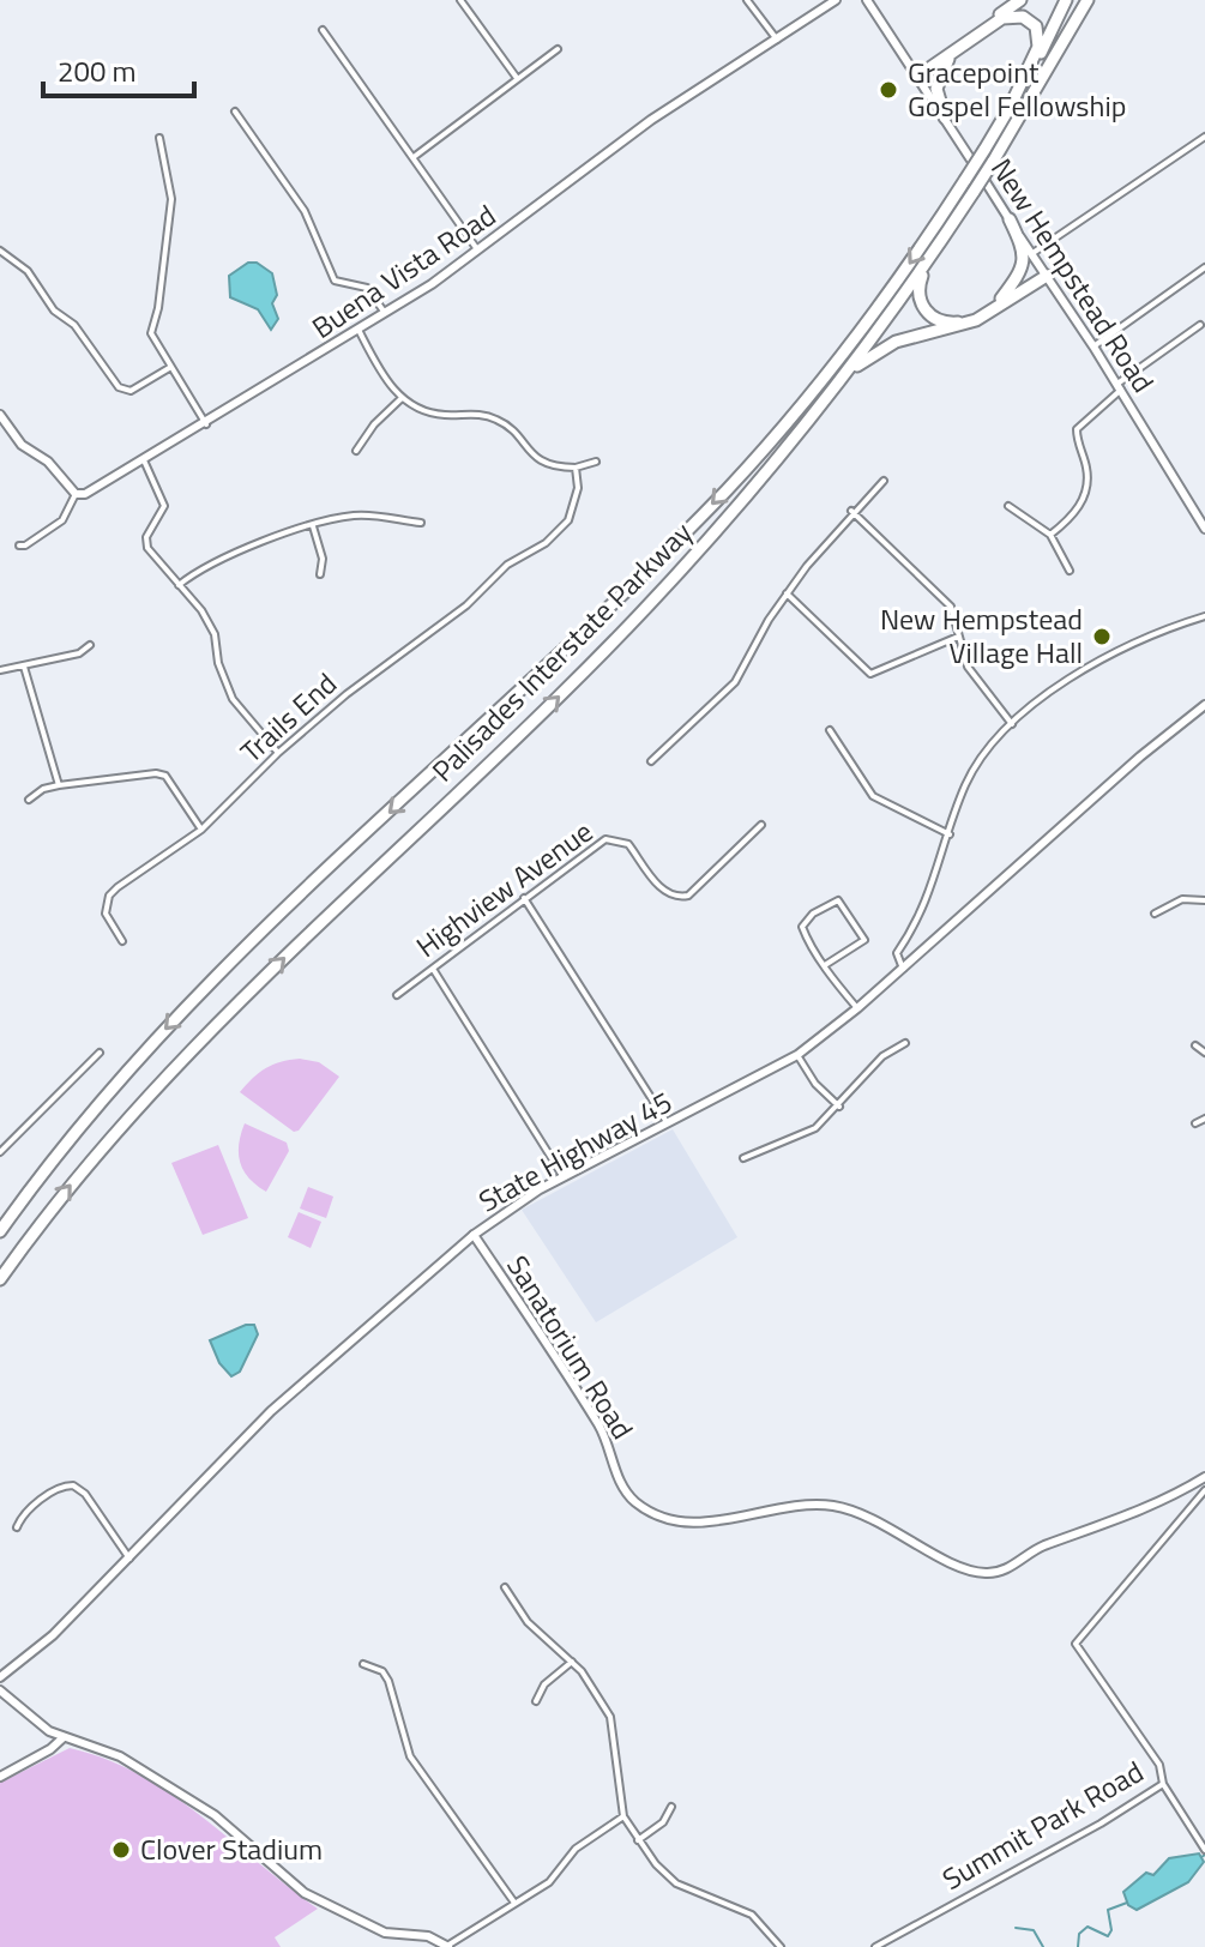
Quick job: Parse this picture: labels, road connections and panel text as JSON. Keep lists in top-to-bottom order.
{
  "streets": {
    "highway": ["Palisades Interstate Parkway"],
    "street": [
      "Buena Vista Road",
      "New Hempstead Road",
      "Trails End",
      "Highview Avenue",
      "State Highway 45",
      "Sanatorium Road",
      "Summit Park Road"
    ]
  },
  "crossings": [
    ["State Highway 45", "Sanatorium Road"]
  ],
  "places": ["Gracepoint Gospel Fellowship", "New Hempstead Village Hall", "Clover Stadium"],
  "scale_bar": "200 m"
}
